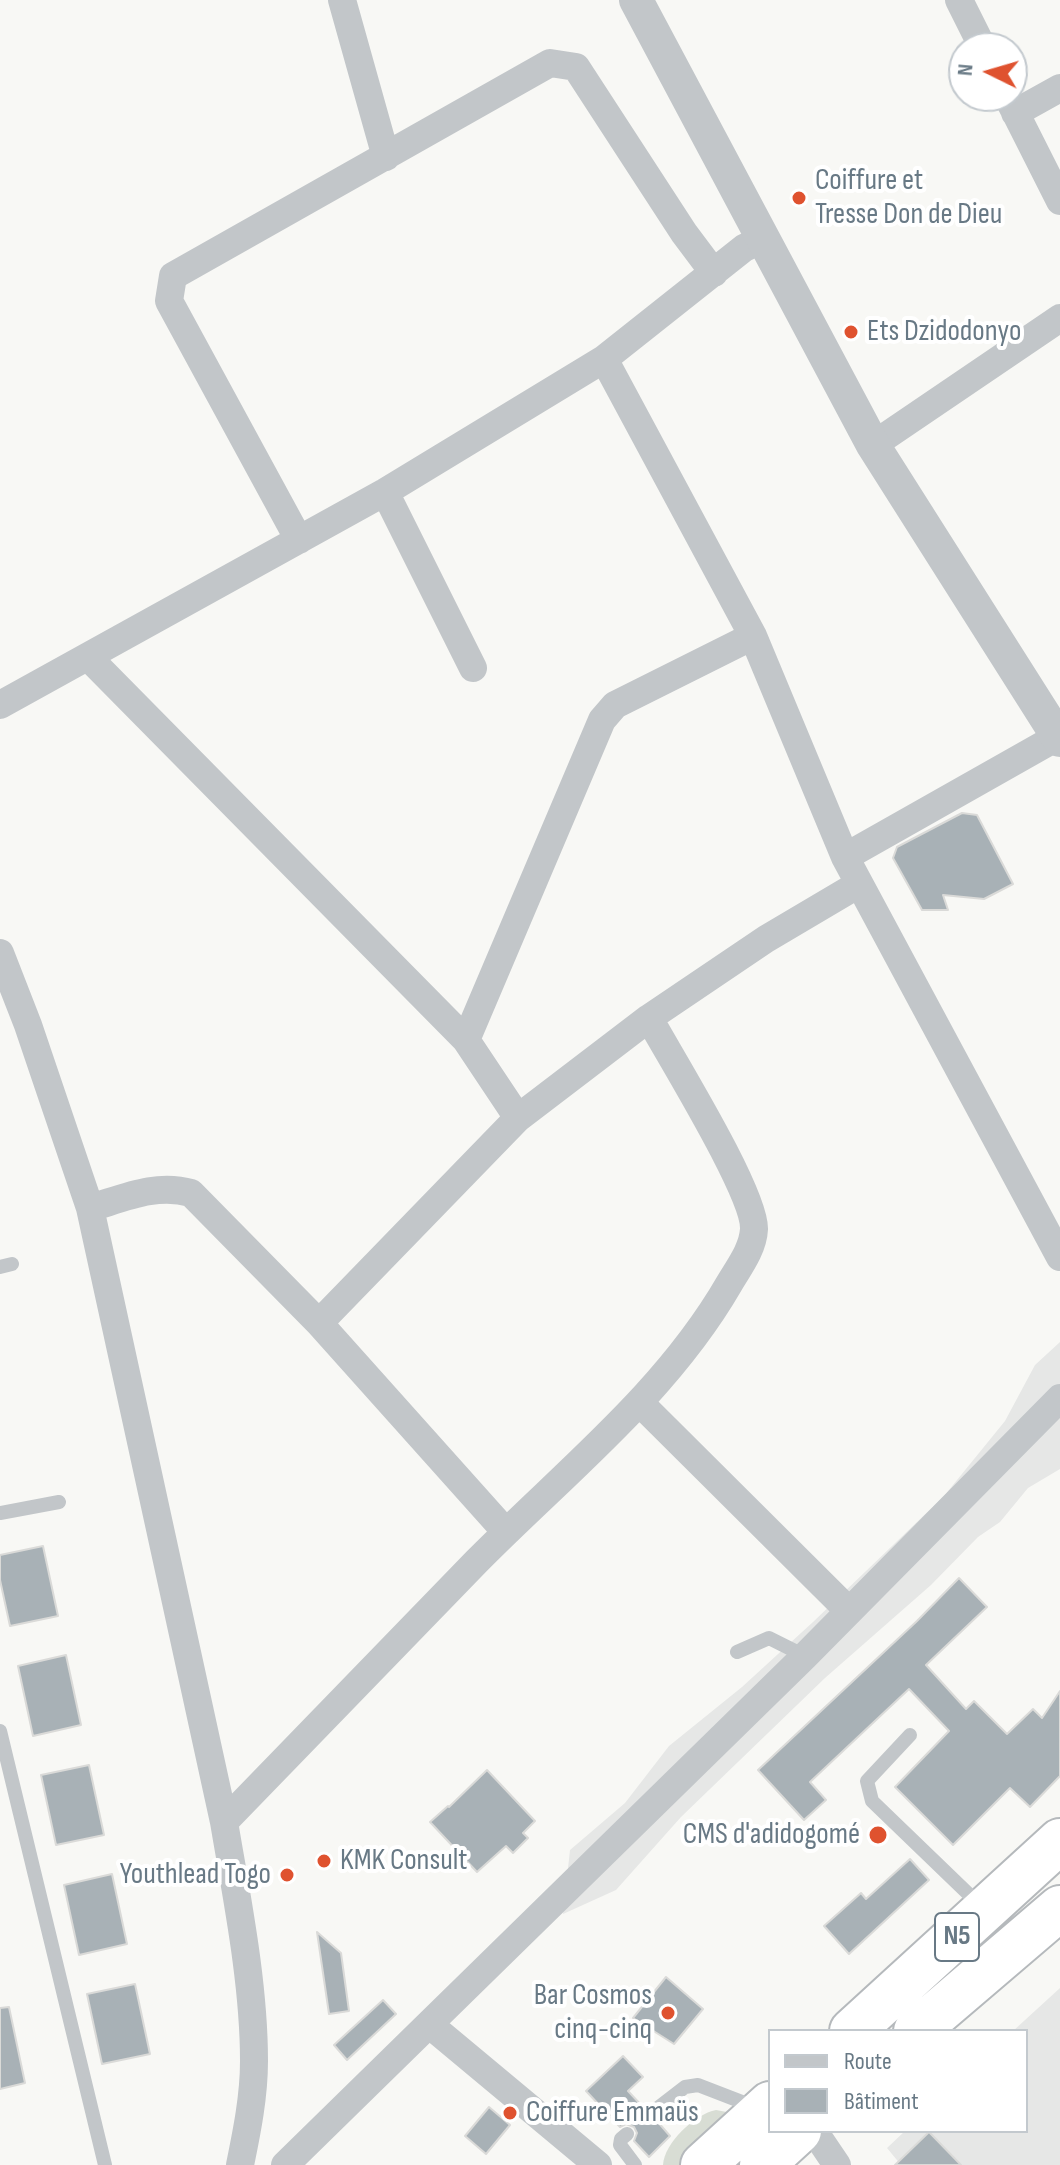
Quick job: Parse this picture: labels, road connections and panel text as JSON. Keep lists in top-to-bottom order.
{
  "streets": {
    "highway": ["N5"]
  },
  "places": [
    "Coiffure et Tresse Don de Dieu",
    "Ets Dzidodonyo",
    "CMS d'adidogomé",
    "KMK Consult",
    "Youthlead Togo",
    "Bar Cosmos cinq-cinq",
    "Coiffure Emmaüs"
  ],
  "legend": ["Route", "Bâtiment"],
  "north": "left"
}
